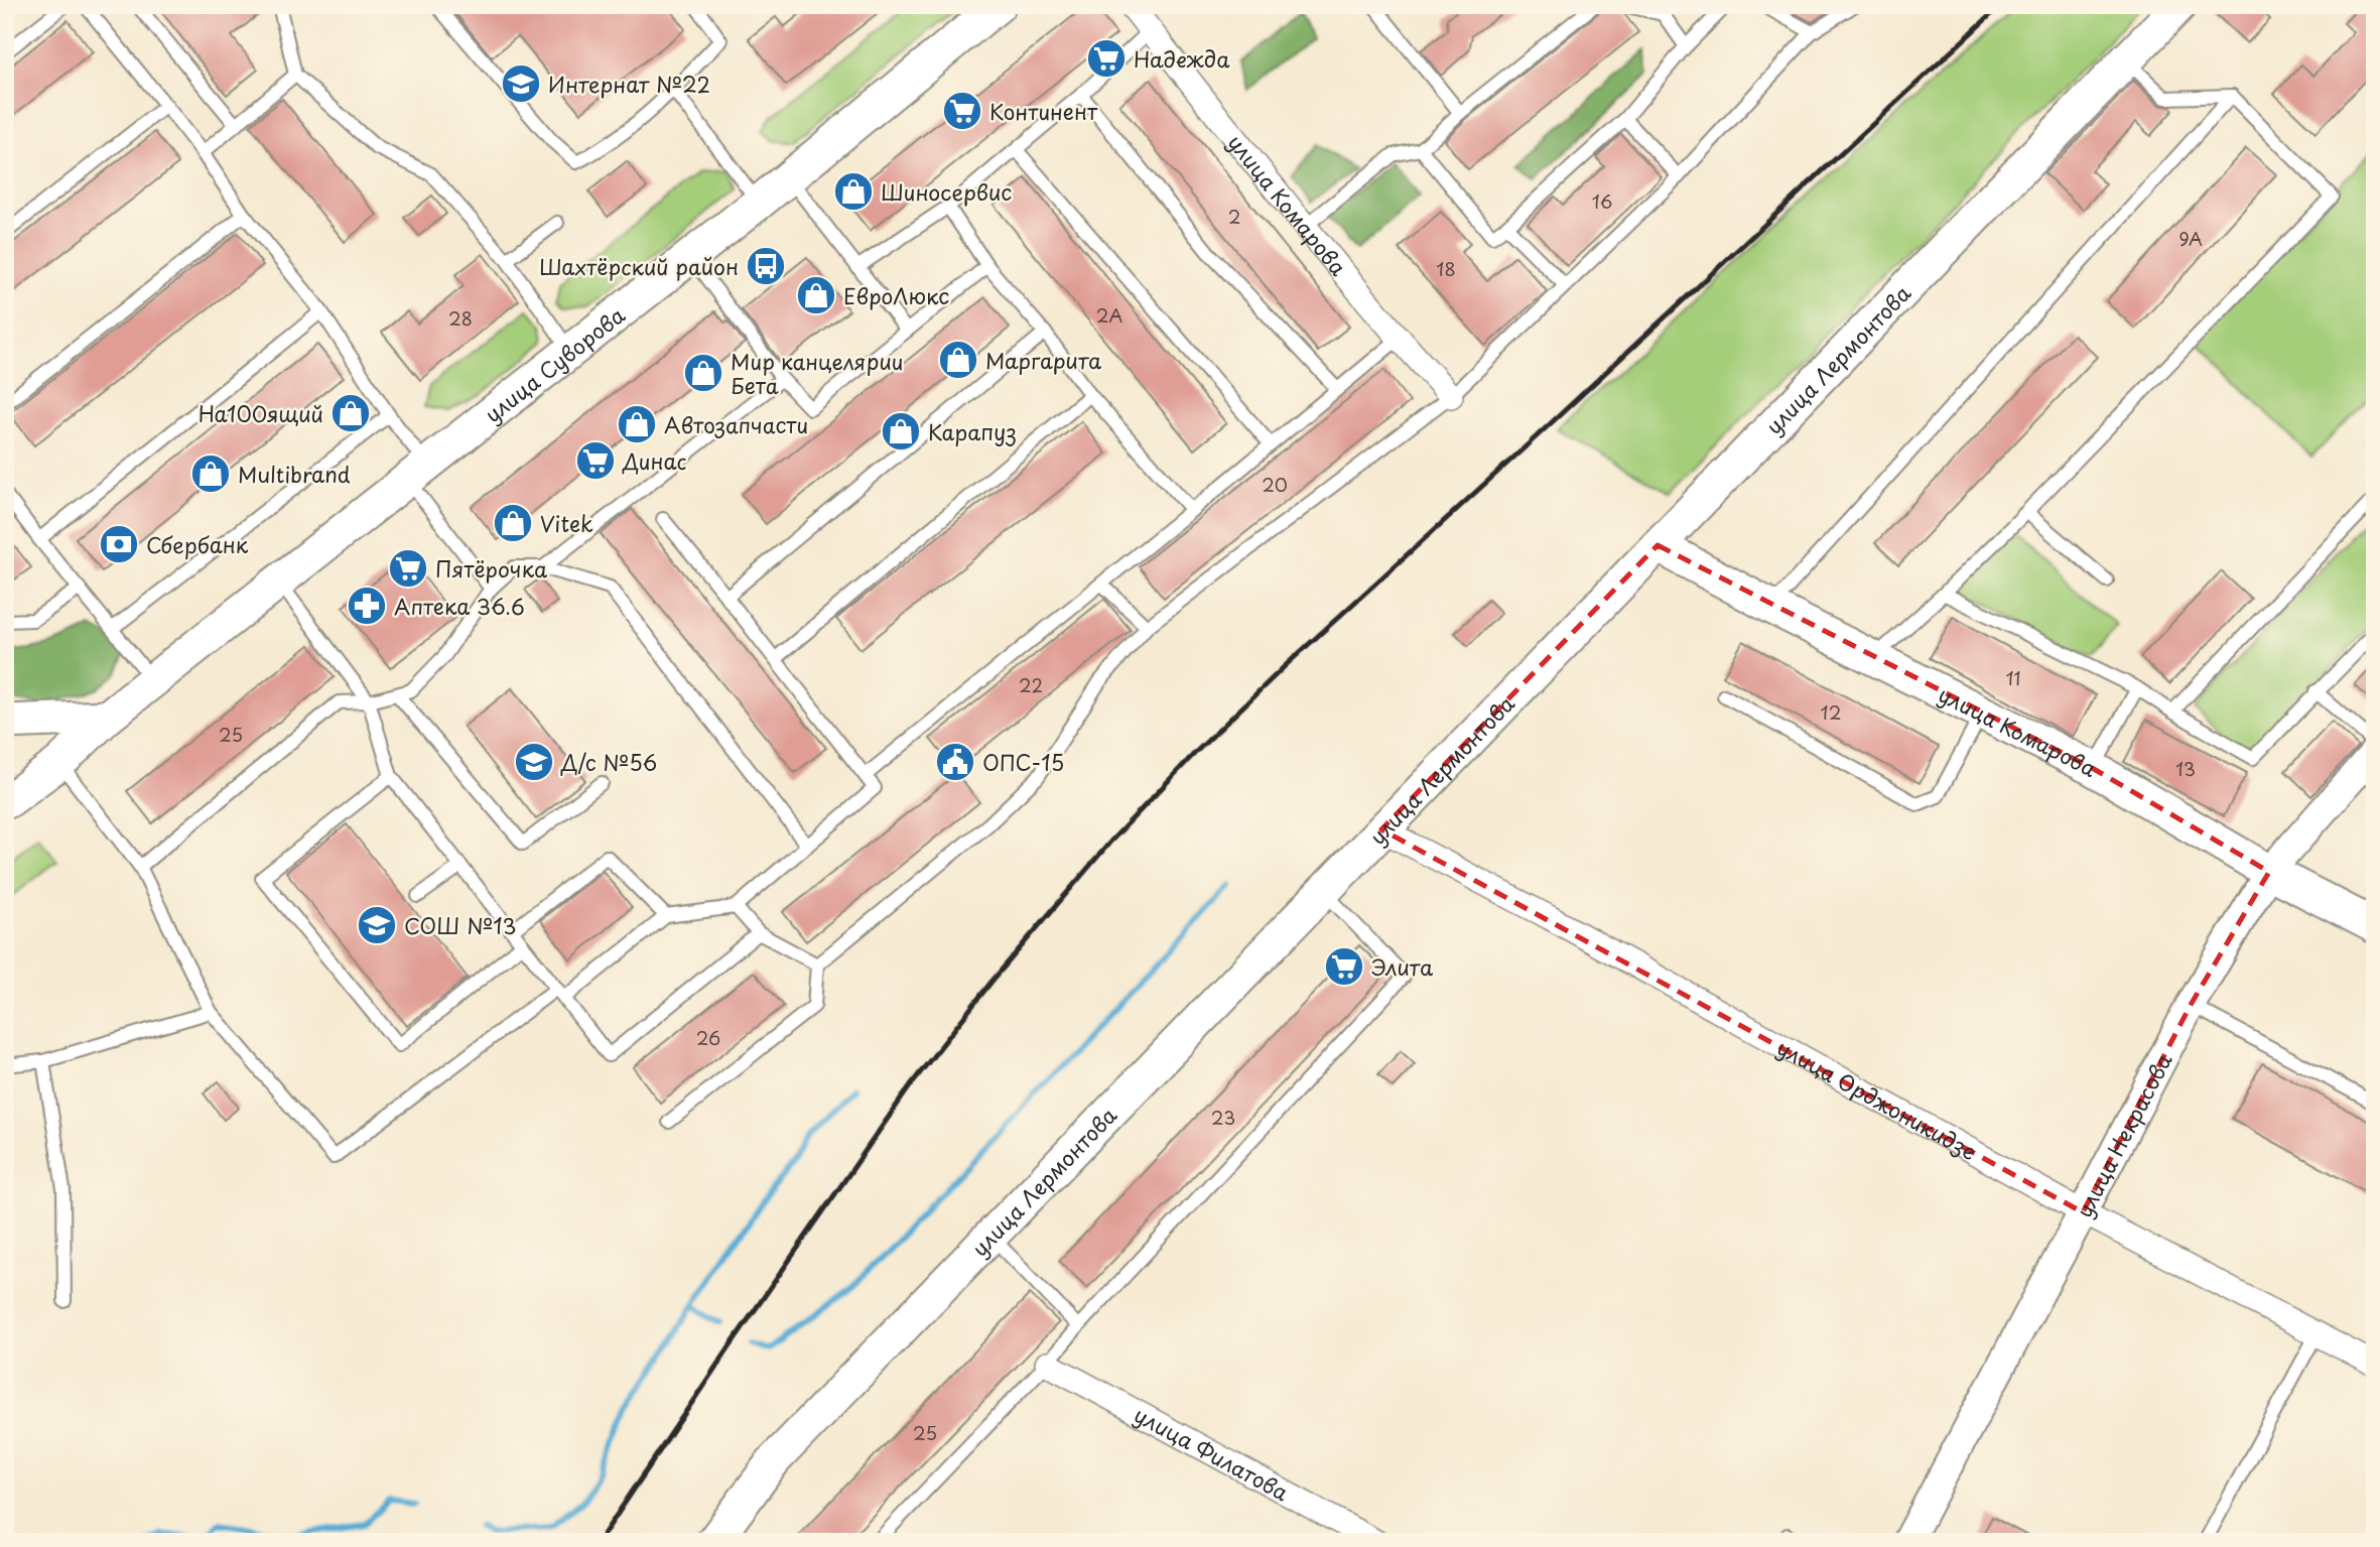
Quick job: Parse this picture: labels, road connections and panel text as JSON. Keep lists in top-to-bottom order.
{
  "streets": {
    "main road": ["улица Комарова", "улица Лермонтова", "улица Суворова"],
    "street": ["улица Орджоникидзе", "улица Некрасова", "улица Филатова"]
  },
  "crossings": [
    ["улица Комарова", "улица Лермонтова"],
    ["улица Комарова", "улица Некрасова"],
    ["улица Лермонтова", "улица Орджоникидзе"],
    ["улица Орджоникидзе", "улица Некрасова"]
  ],
  "places": {
    "supermarket": [
      "Надежда",
      "Континент",
      "Динас",
      "Пятёрочка",
      "Элита"
    ],
    "school or university": ["Интернат №22", "Д/с №56", "СОШ №13"],
    "shop": [
      "Шиносервис",
      "ЕвроЛюкс",
      "Маргарита",
      "Мир канцелярии Бета",
      "На100ящий",
      "Автозапчасти",
      "Карапуз",
      "Multibrand",
      "Vitek"
    ],
    "bus stop": ["Шахтёрский район"],
    "bank": ["Сбербанк"],
    "pharmacy": ["Аптека 36.6"],
    "public building": ["ОПС-15"]
  },
  "house_numbers": [
    "16",
    "2",
    "9А",
    "18",
    "2А",
    "28",
    "20",
    "11",
    "22",
    "12",
    "25",
    "13",
    "26",
    "23",
    "25"
  ]
}
